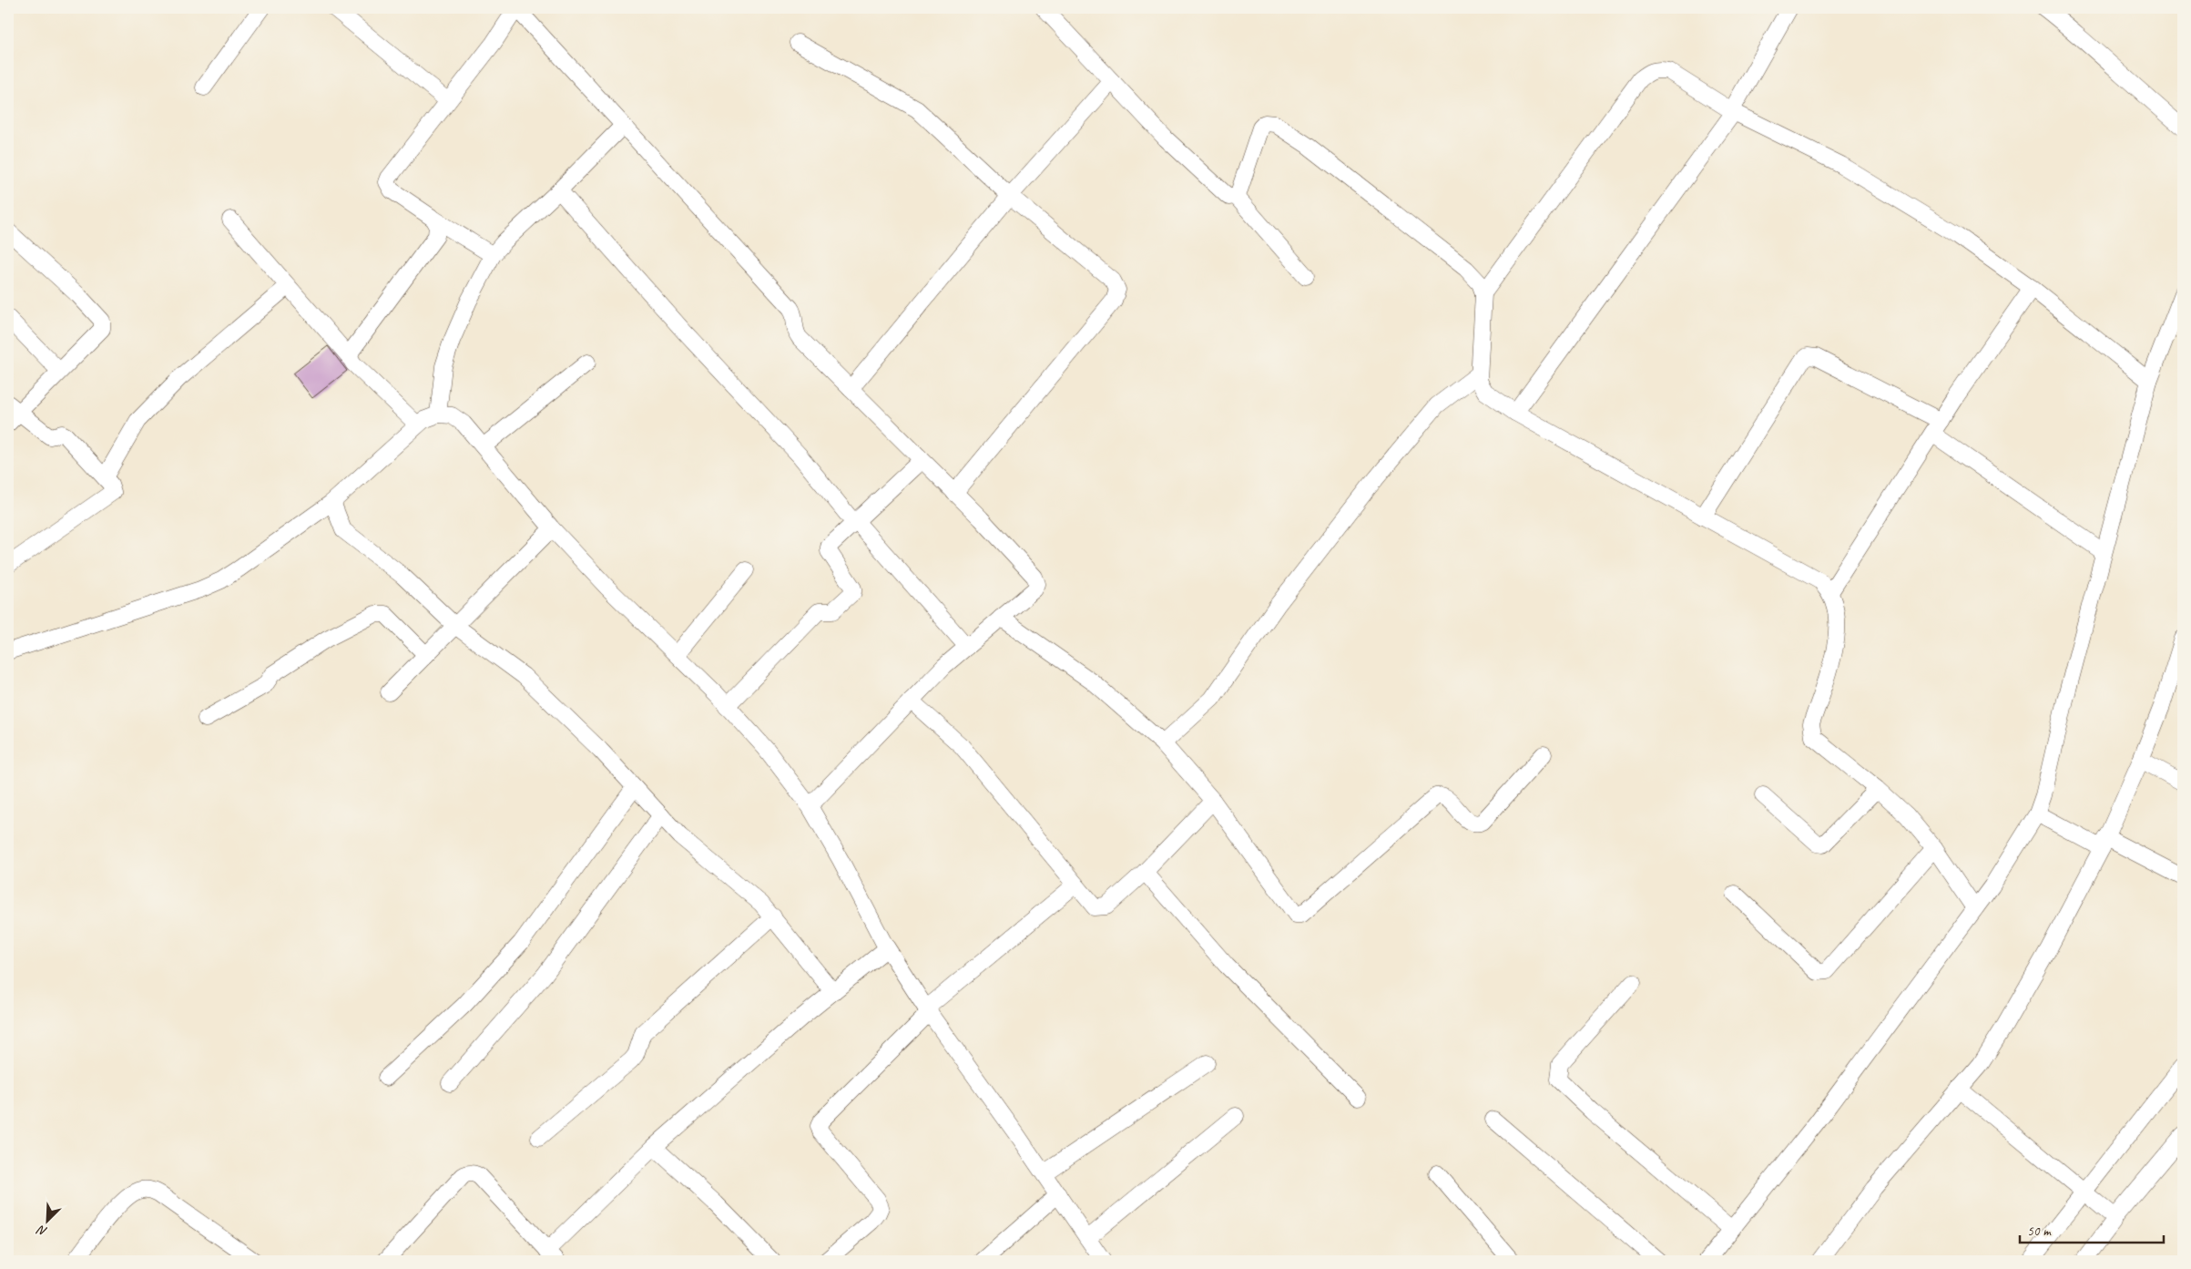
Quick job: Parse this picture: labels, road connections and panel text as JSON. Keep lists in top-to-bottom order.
{
  "scale_bar": "50 m",
  "north": "bottom left"
}
